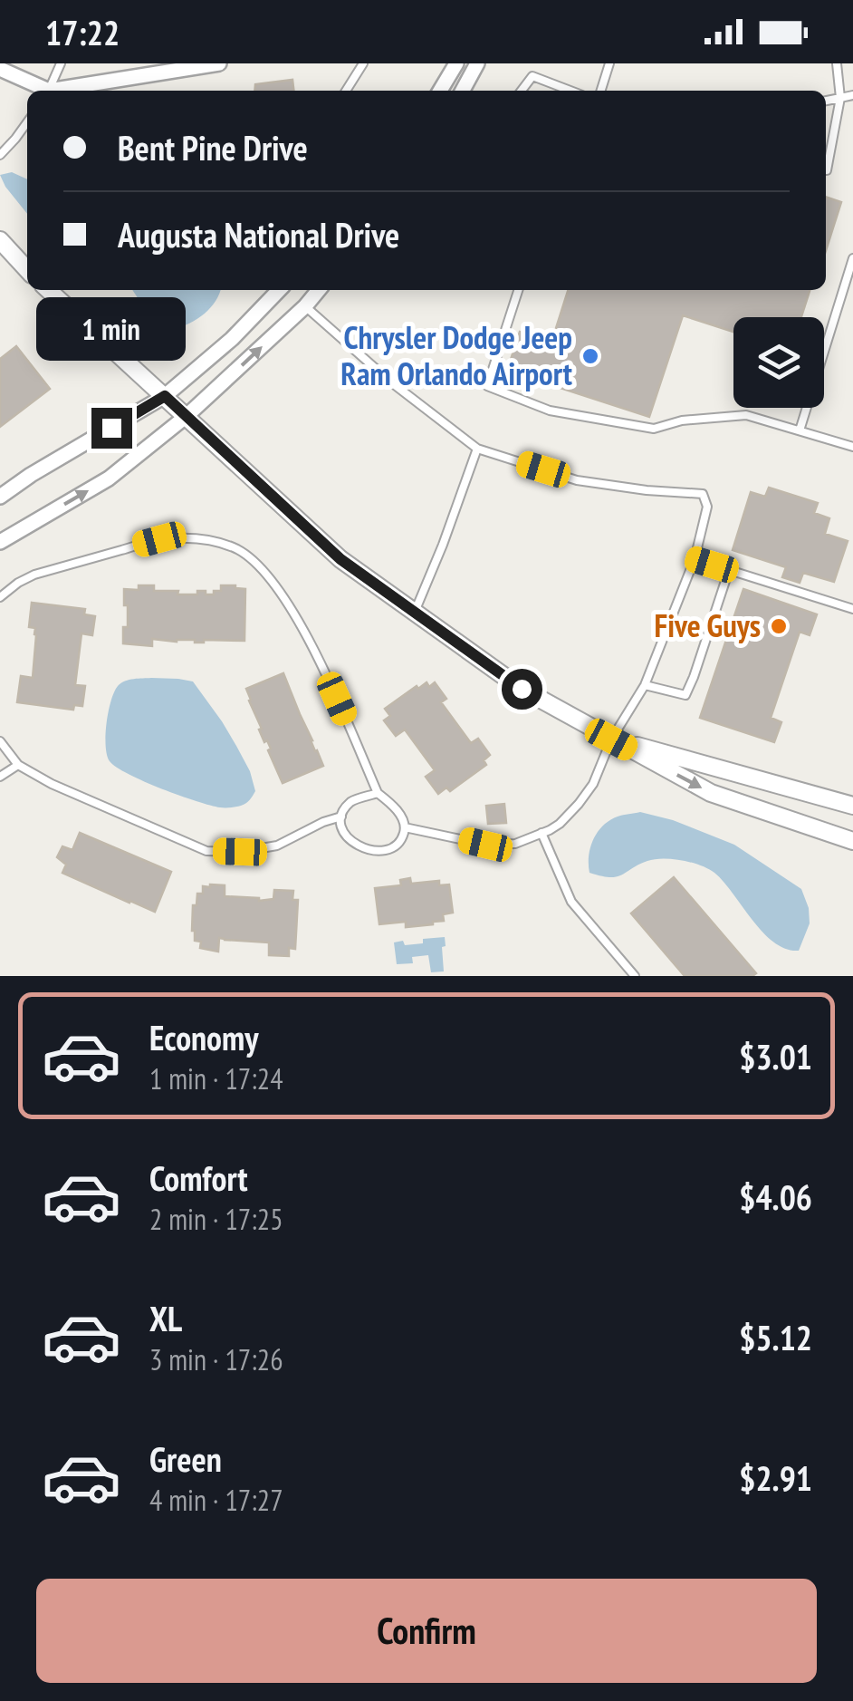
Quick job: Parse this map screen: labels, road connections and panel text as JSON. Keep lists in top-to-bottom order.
{
  "places": ["Chrysler Dodge Jeep Ram Orlando Airport", "Five Guys"],
  "page": {
    "status": "17:22",
    "banner": ["Bent Pine Drive", "Augusta National Drive"],
    "bubble": "1 min",
    "list": [
      {
        "name": "Economy",
        "note": "1 min · 17:24",
        "value": "$3.01"
      },
      {
        "name": "Comfort",
        "note": "2 min · 17:25",
        "value": "$4.06"
      },
      {
        "name": "XL",
        "note": "3 min · 17:26",
        "value": "$5.12"
      },
      {
        "name": "Green",
        "note": "4 min · 17:27",
        "value": "$2.91"
      }
    ],
    "buttons": "Confirm"
  }
}
